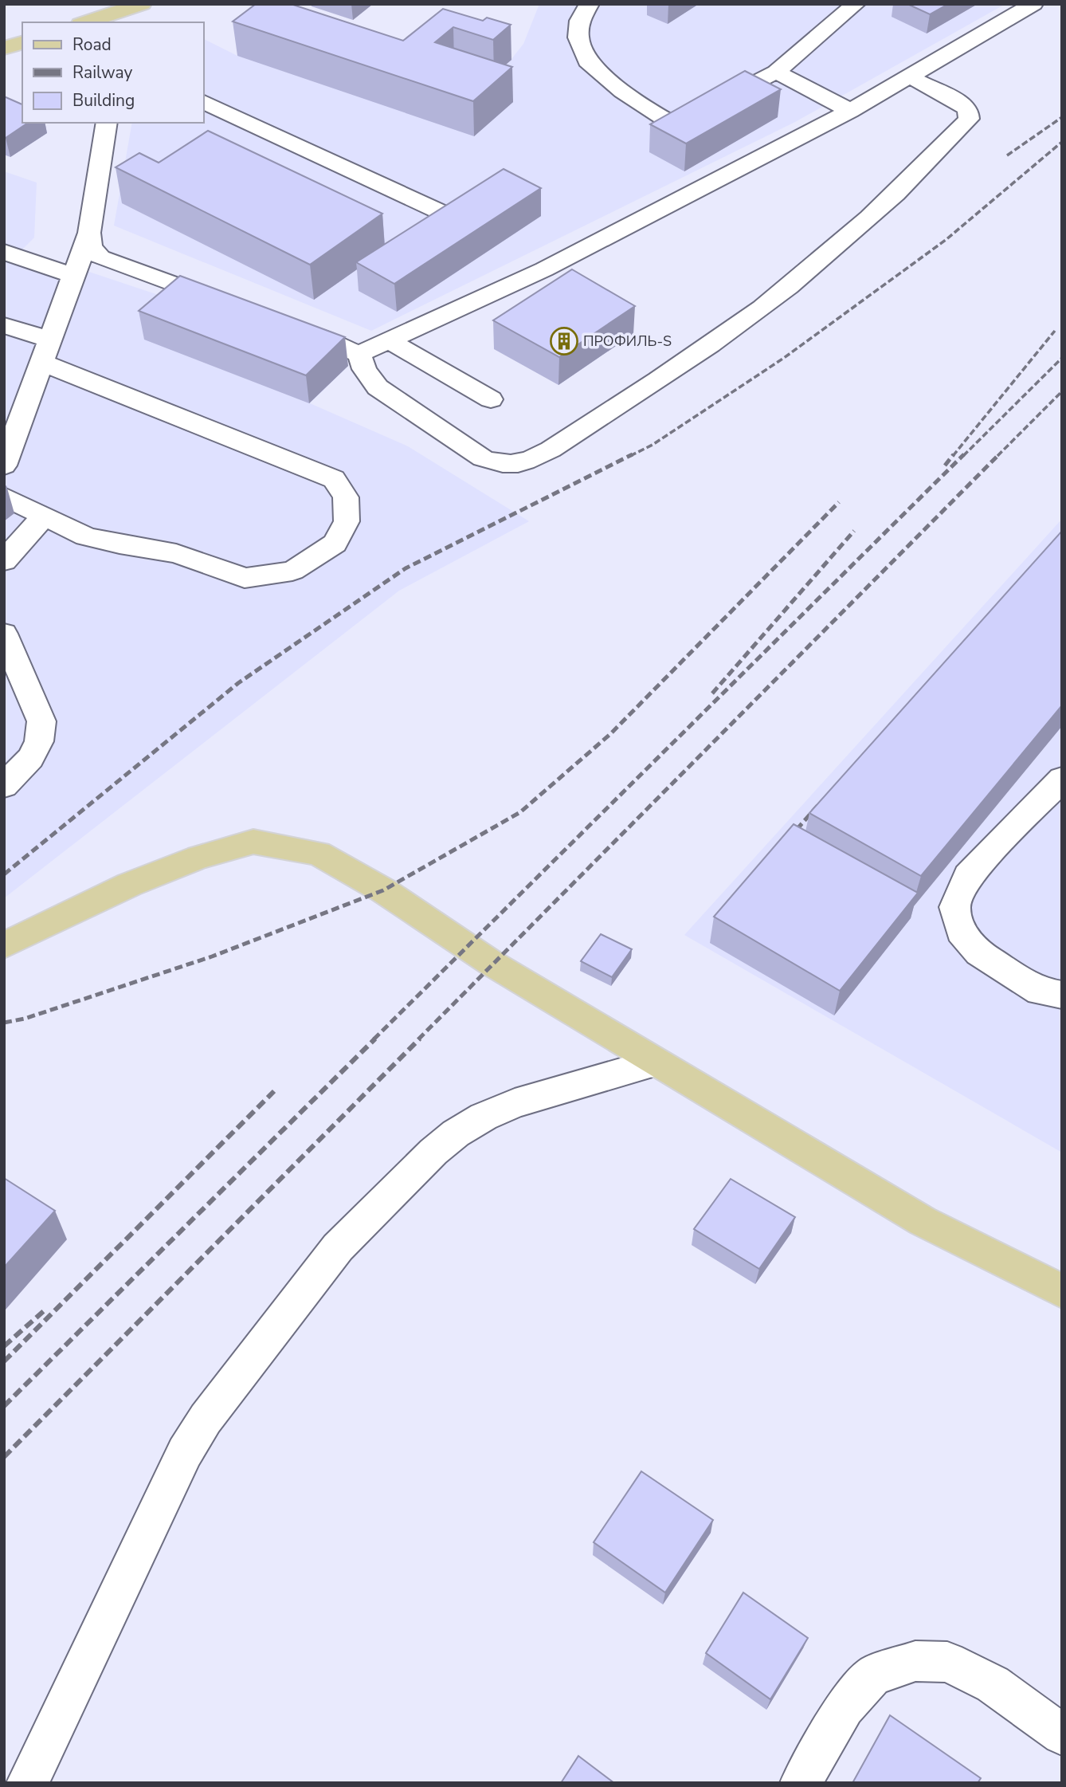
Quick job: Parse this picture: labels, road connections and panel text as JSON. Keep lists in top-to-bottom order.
{
  "places": {
    "building": ["ПРОФИЛЬ-S"]
  },
  "legend": ["Road", "Railway", "Building"]
}
